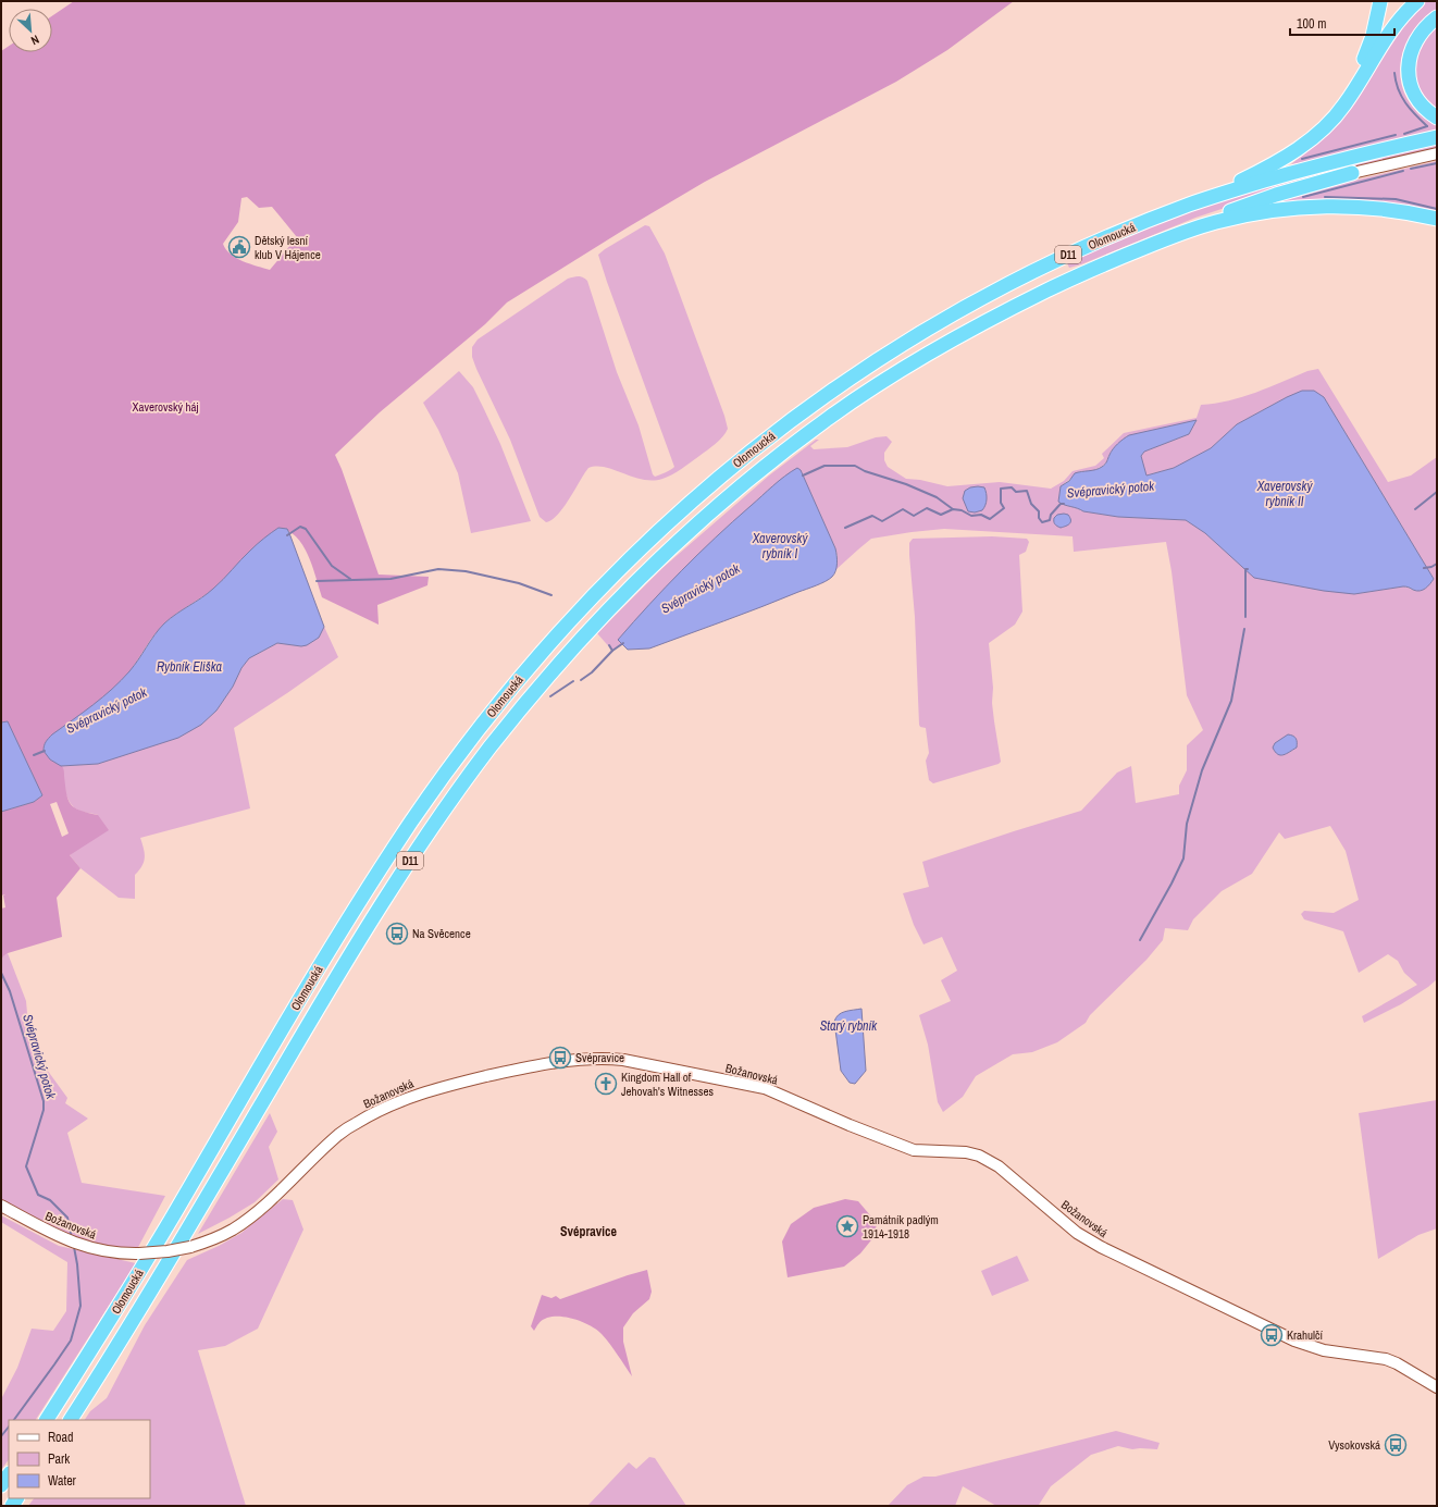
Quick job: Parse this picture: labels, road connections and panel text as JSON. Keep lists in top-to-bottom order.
{
  "streets": {
    "highway": ["Olomoucká", "D11"],
    "street": ["Božanovská"]
  },
  "crossings": [
    ["Olomoucká", "D11"]
  ],
  "districts": ["Svépravice"],
  "water": [
    "Xaverovský rybník II",
    "Svépravický potok",
    "Xaverovský rybník I",
    "Rybník Eliška",
    "Starý rybník"
  ],
  "parks": ["Xaverovský háj"],
  "places": {
    "public building": ["Dětský lesní klub V Hájence"],
    "bus stop": [
      "Na Svěcence",
      "Svépravice",
      "Krahulčí",
      "Vysokovská"
    ],
    "church": ["Kingdom Hall of Jehovah's Witnesses"],
    "place": ["Památník padlým 1914-1918"]
  },
  "legend": ["Road", "Park", "Water"],
  "scale_bar": "100 m",
  "north": "bottom right"
}
